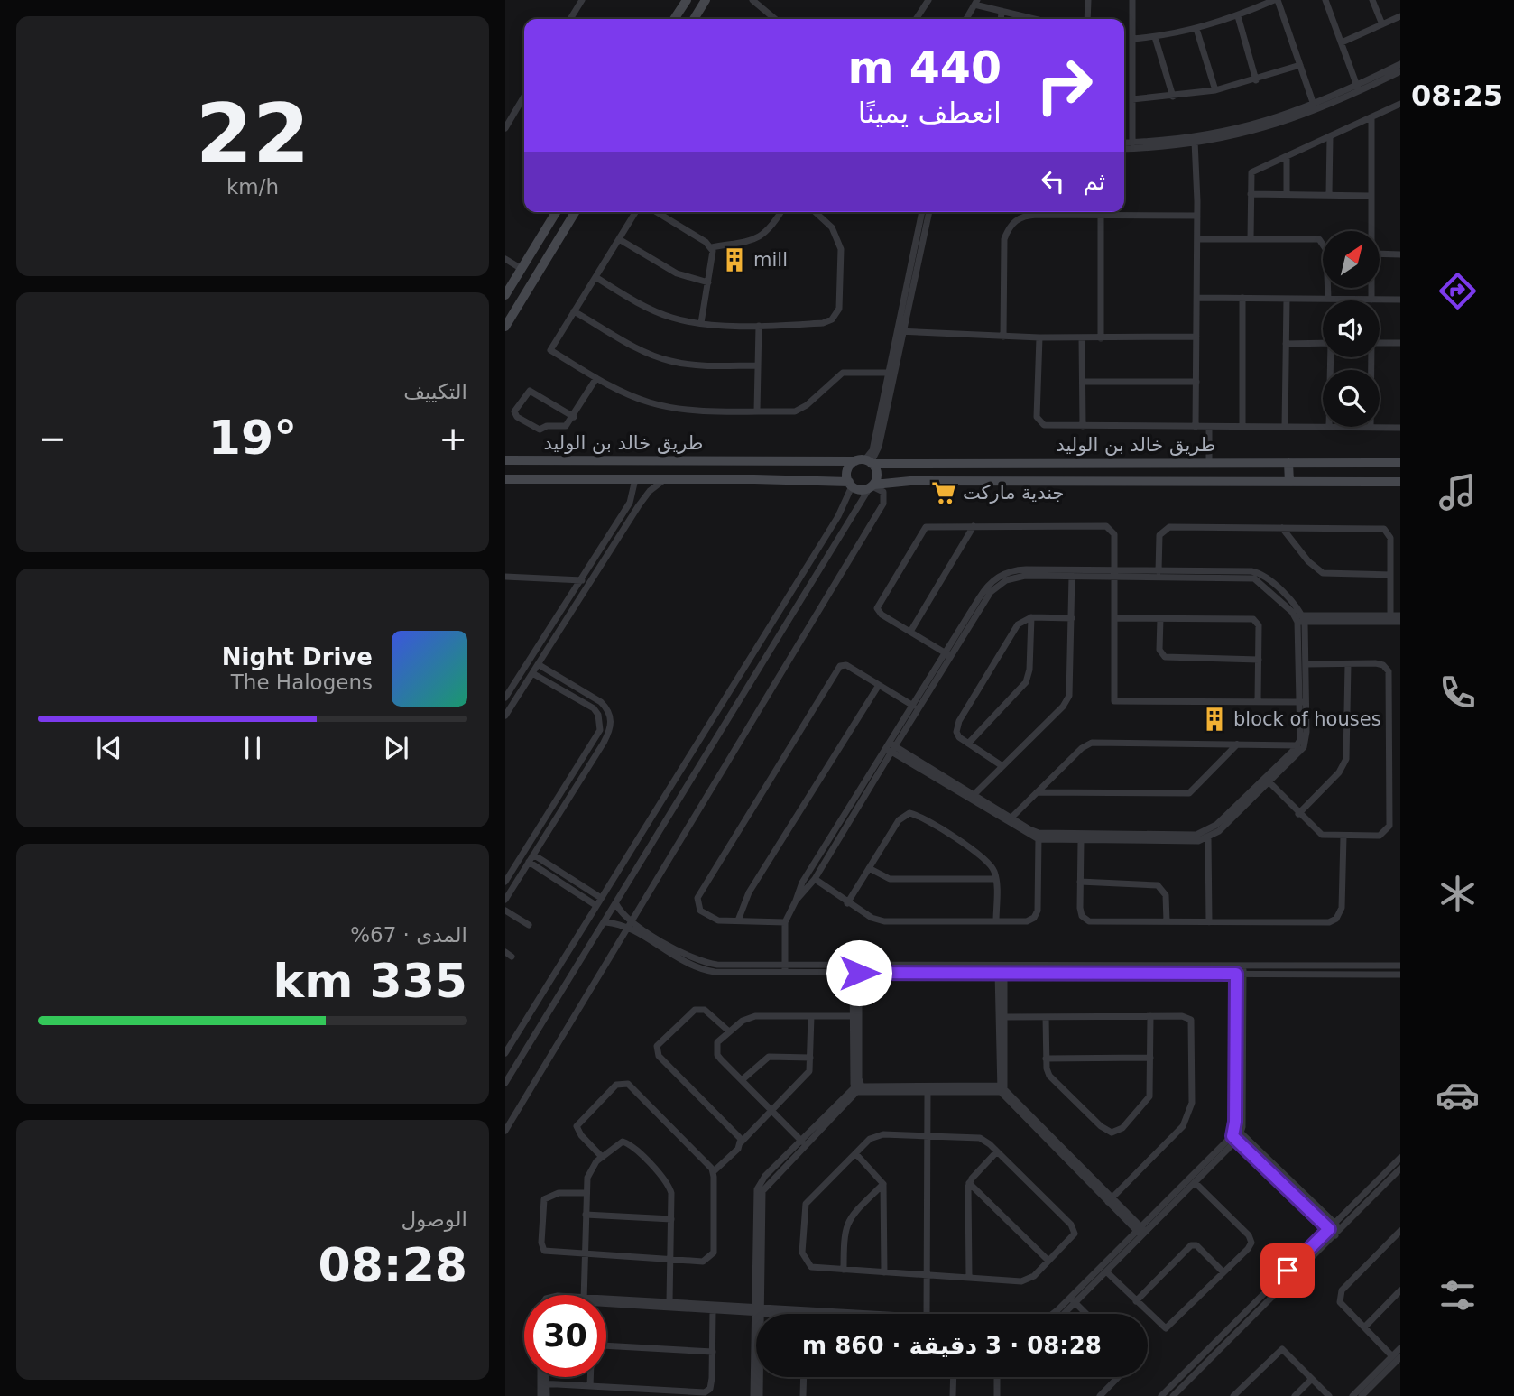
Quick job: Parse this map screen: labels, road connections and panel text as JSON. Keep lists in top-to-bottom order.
{
  "streets": {
    "street": ["طريق خالد بن الوليد"]
  },
  "places": {
    "building": ["mill", "block of houses"],
    "supermarket": ["جندية ماركت"]
  },
  "north": "top right",
  "page": {
    "tabs": "08:25",
    "tile": [
      ["22", "km/h"],
      "التكييف",
      ["المدى · 67%", "335 km"],
      ["الوصول", "08:28"]
    ],
    "turn": ["440 m", "انعطف يمينًا"],
    "then": "ثم",
    "heat": ["−", "19°", "+"],
    "song": ["Night Drive", "The Halogens"],
    "limit": "30",
    "trip": "08:28 · 3 دقيقة · 860 m"
  }
}
